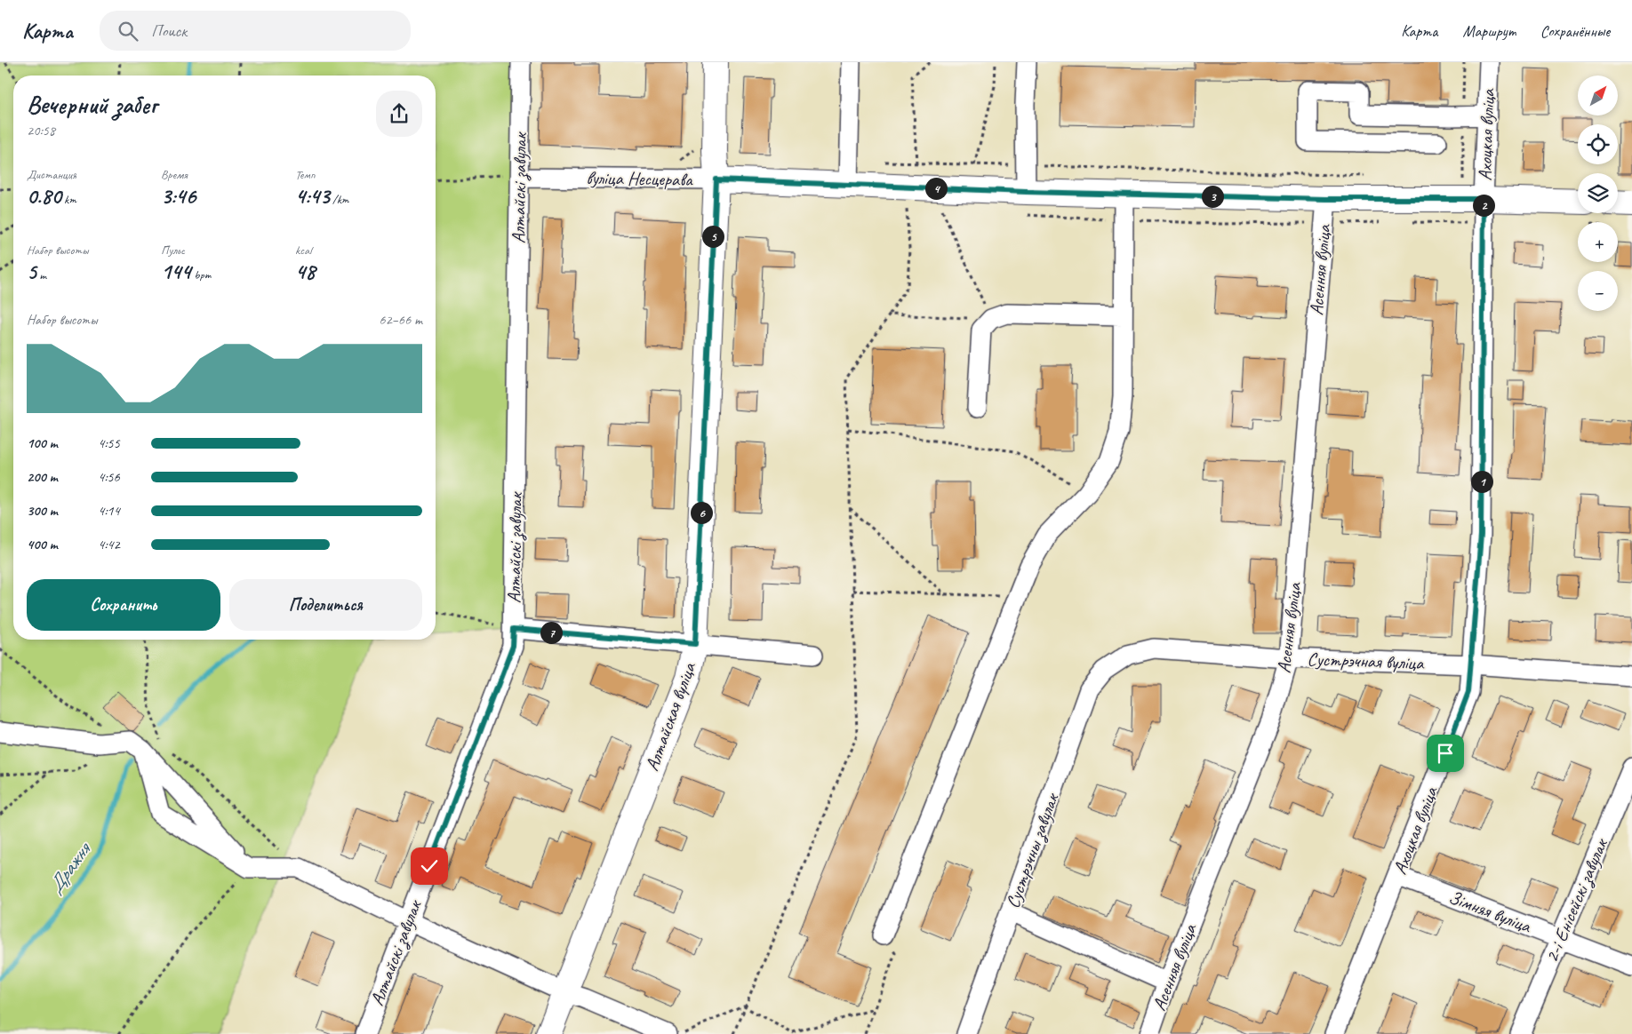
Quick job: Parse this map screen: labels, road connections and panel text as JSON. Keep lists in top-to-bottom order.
{
  "streets": {
    "main road": ["вуліца Несцерава", "Алтайская вуліца"],
    "street": [
      "Ахоцкая вуліца",
      "Алтайскі завулак",
      "Асенняя вуліца",
      "Сустрэчная вуліца",
      "Сустрэчны завулак",
      "2-і Енісейскі завулак",
      "Зімняя вуліца"
    ]
  },
  "crossings": [
    ["Ахоцкая вуліца", "вуліца Несцерава"],
    ["Ахоцкая вуліца", "Сустрэчная вуліца"],
    ["Ахоцкая вуліца", "Зімняя вуліца"],
    ["вуліца Несцерава", "Алтайскі завулак"],
    ["вуліца Несцерава", "Асенняя вуліца"],
    ["вуліца Несцерава", "Алтайская вуліца"],
    ["Асенняя вуліца", "Сустрэчная вуліца"],
    ["Сустрэчная вуліца", "Сустрэчны завулак"],
    ["2-і Енісейскі завулак", "Зімняя вуліца"]
  ],
  "water": ["Дражня"],
  "north": "top right",
  "page": {
    "header": "Карта",
    "search": "Поиск",
    "nav": ["Карта", "Маршрут", "Сохранённые"],
    "map_buttons": ["+", "−"],
    "heading": ["Вечерний забег", "20:58"],
    "stats": [
      ["Дистанция", "0.80 km"],
      ["Время", "3:46"],
      ["Темп", "4:43 /km"],
      ["Набор высоты", "5 m"],
      ["Пульс", "144 bpm"],
      ["kcal", "48"]
    ],
    "pins": [
      "4",
      "3",
      "2",
      "5",
      "1",
      "6",
      "7"
    ],
    "chart": ["Набор высоты", "62–66 m"],
    "list": [
      {
        "name": "100 m",
        "note": "4:55"
      },
      {
        "name": "200 m",
        "note": "4:56"
      },
      {
        "name": "300 m",
        "note": "4:14"
      },
      {
        "name": "400 m",
        "note": "4:42"
      }
    ],
    "buttons": ["Сохранить", "Поделиться"]
  }
}
